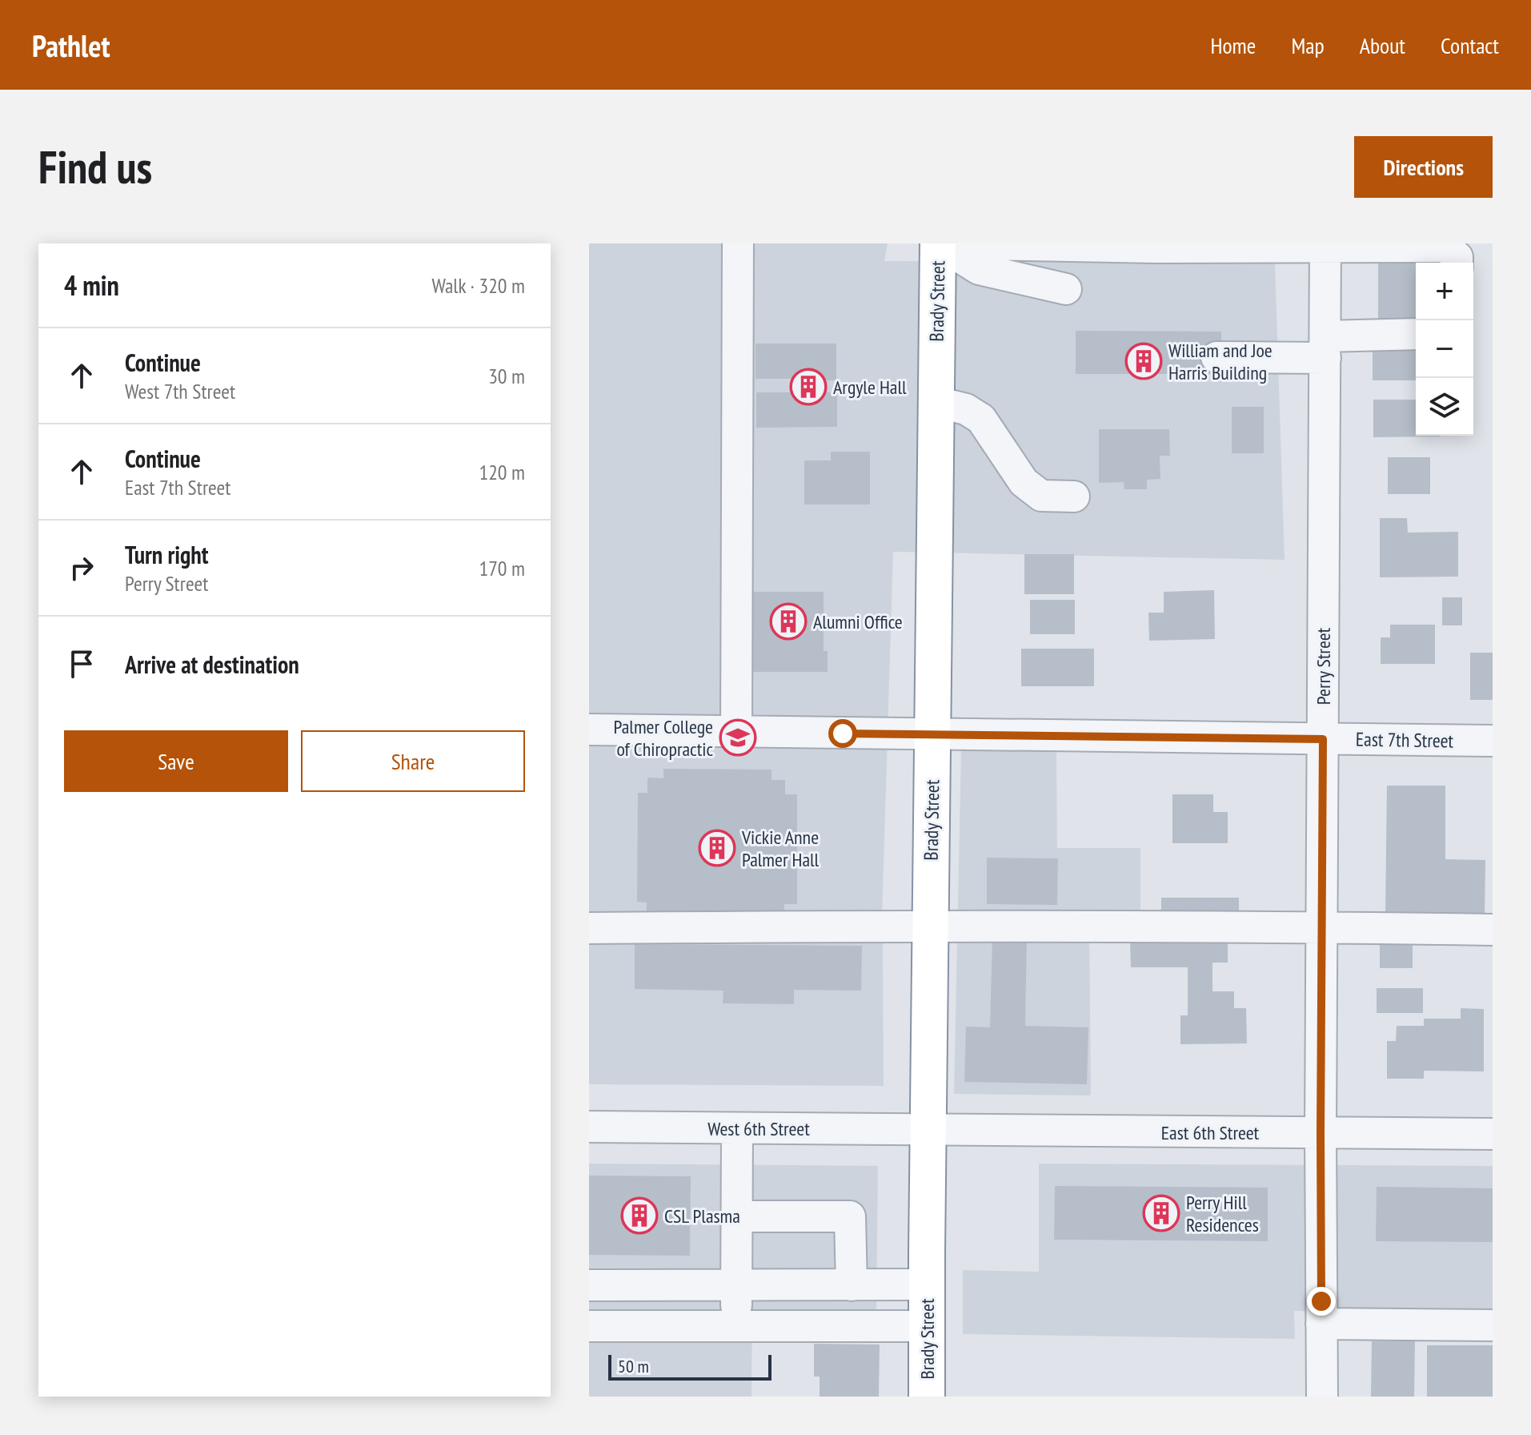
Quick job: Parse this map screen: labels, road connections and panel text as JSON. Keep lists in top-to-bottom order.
{
  "streets": {
    "highway": ["Brady Street"],
    "street": [
      "Perry Street",
      "East 7th Street",
      "West 6th Street",
      "East 6th Street"
    ]
  },
  "crossings": [
    ["Brady Street", "East 7th Street"],
    ["Brady Street", "West 6th Street"],
    ["Brady Street", "East 6th Street"],
    ["Perry Street", "East 7th Street"],
    ["Perry Street", "East 6th Street"],
    ["West 6th Street", "East 6th Street"]
  ],
  "places": {
    "building": [
      "William and Joe Harris Building",
      "Argyle Hall",
      "Alumni Office",
      "Vickie Anne Palmer Hall",
      "Perry Hill Residences",
      "CSL Plasma"
    ],
    "school or university": ["Palmer College of Chiropractic"]
  },
  "scale_bar": "50 m",
  "page": {
    "header": "Pathlet",
    "nav": [
      "Home",
      "Map",
      "About",
      "Contact"
    ],
    "buttons": [
      "Directions",
      ["Save", "Share"]
    ],
    "title": "Find us",
    "heading": ["4 min", "Walk · 320 m"],
    "map_buttons": ["+", "−"],
    "list": [
      ["Continue", "West 7th Street", "30 m"],
      ["Continue", "East 7th Street", "120 m"],
      ["Turn right", "Perry Street", "170 m"],
      "Arrive at destination"
    ],
    "scale": "50 m"
  }
}
